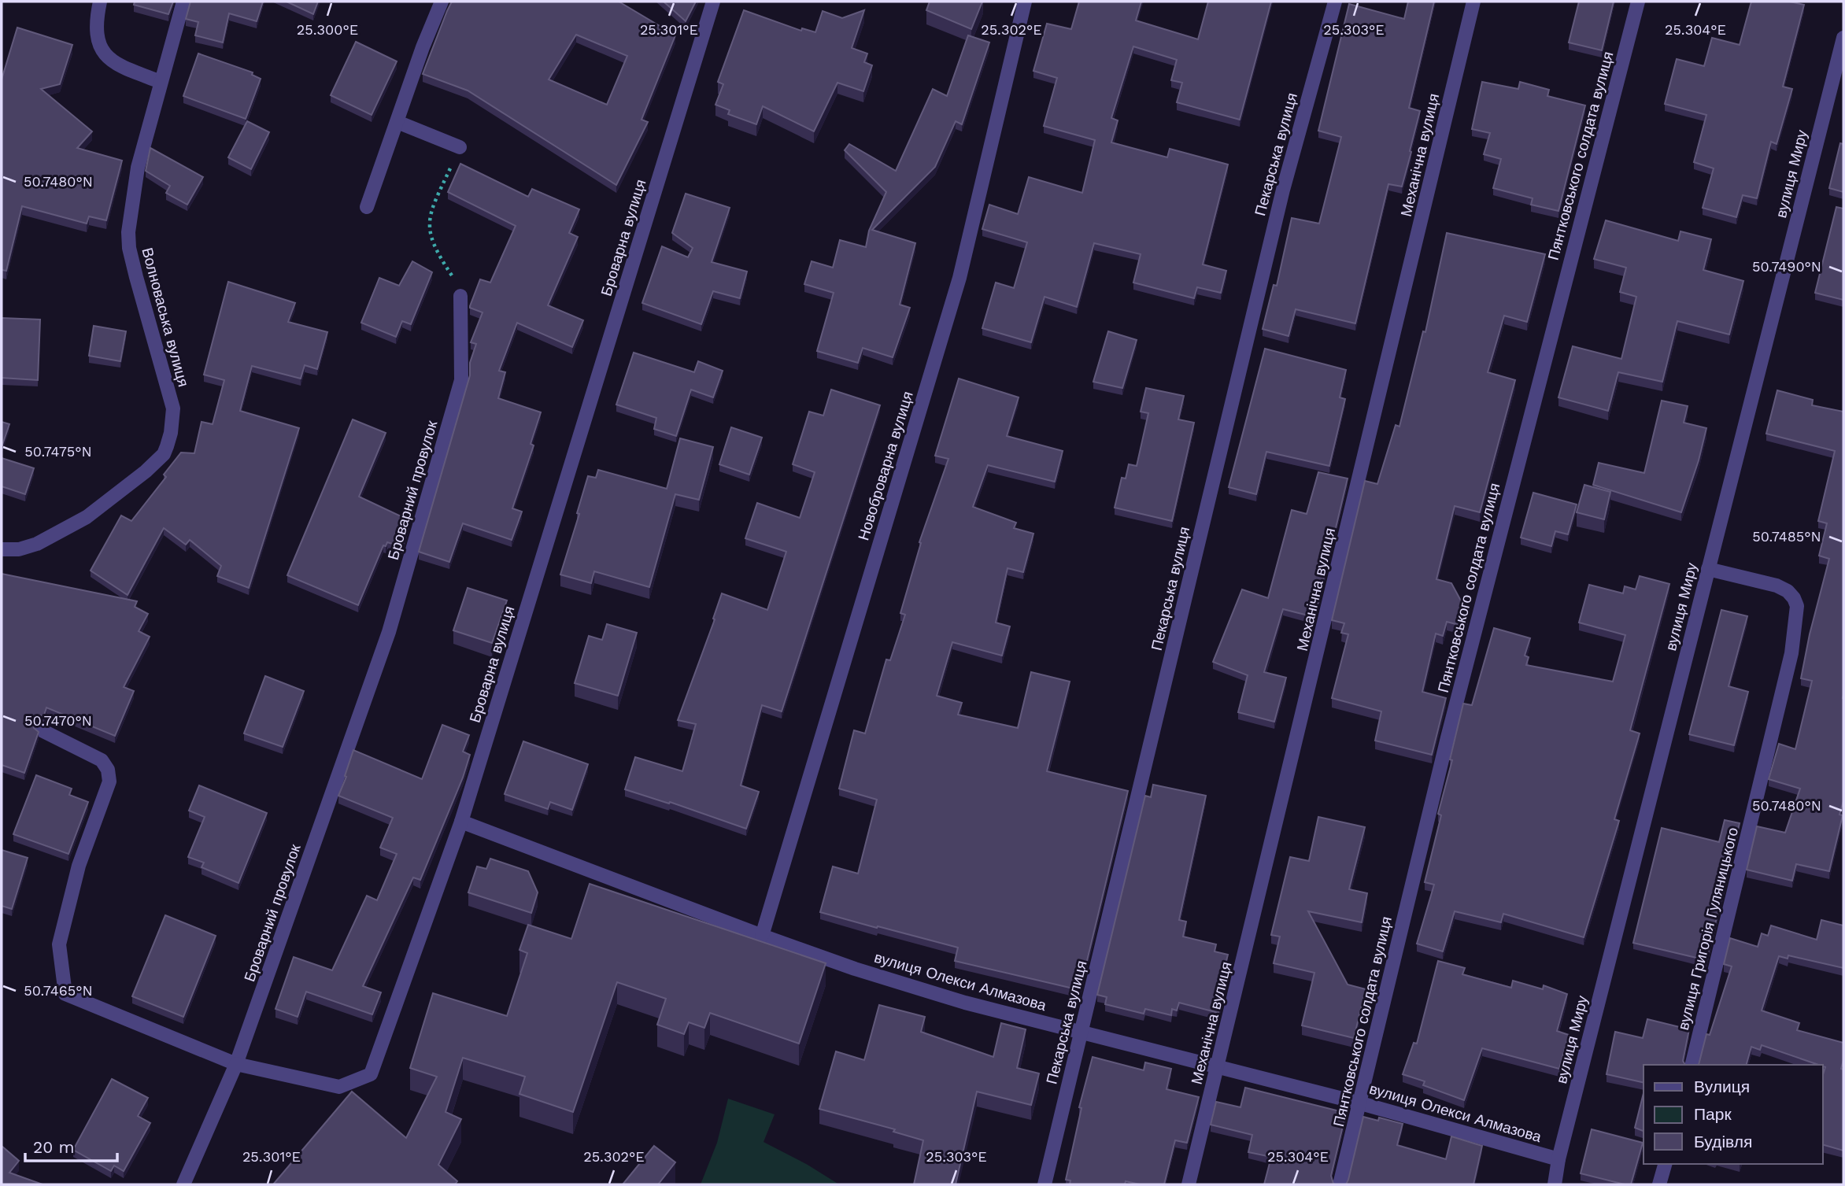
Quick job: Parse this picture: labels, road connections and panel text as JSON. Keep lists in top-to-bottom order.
{
  "streets": {
    "street": [
      "Пекарська вулиця",
      "Механічна вулиця",
      "Пянтковського солдата вулиця",
      "вулиця Миру",
      "Броварна вулиця",
      "Волноваська вулиця",
      "Новоброварна вулиця",
      "Броварний провулок",
      "вулиця Григорія Гуляницького",
      "вулиця Олекси Алмазова"
    ]
  },
  "crossings": [
    ["Пекарська вулиця", "вулиця Олекси Алмазова"],
    ["Механічна вулиця", "вулиця Олекси Алмазова"],
    ["Пянтковського солдата вулиця", "вулиця Олекси Алмазова"],
    ["вулиця Миру", "вулиця Григорія Гуляницького"],
    ["вулиця Миру", "вулиця Олекси Алмазова"],
    ["Броварна вулиця", "Броварний провулок"],
    ["Броварна вулиця", "вулиця Олекси Алмазова"],
    ["Новоброварна вулиця", "вулиця Олекси Алмазова"]
  ],
  "legend": ["Вулиця", "Парк", "Будівля"],
  "scale_bar": "20 m",
  "coordinates": [
    "25.300°E",
    "25.301°E",
    "25.302°E",
    "25.303°E",
    "25.304°E",
    "50.7480°N",
    "50.7490°N",
    "50.7475°N",
    "50.7485°N",
    "50.7470°N",
    "50.7465°N"
  ]
}
